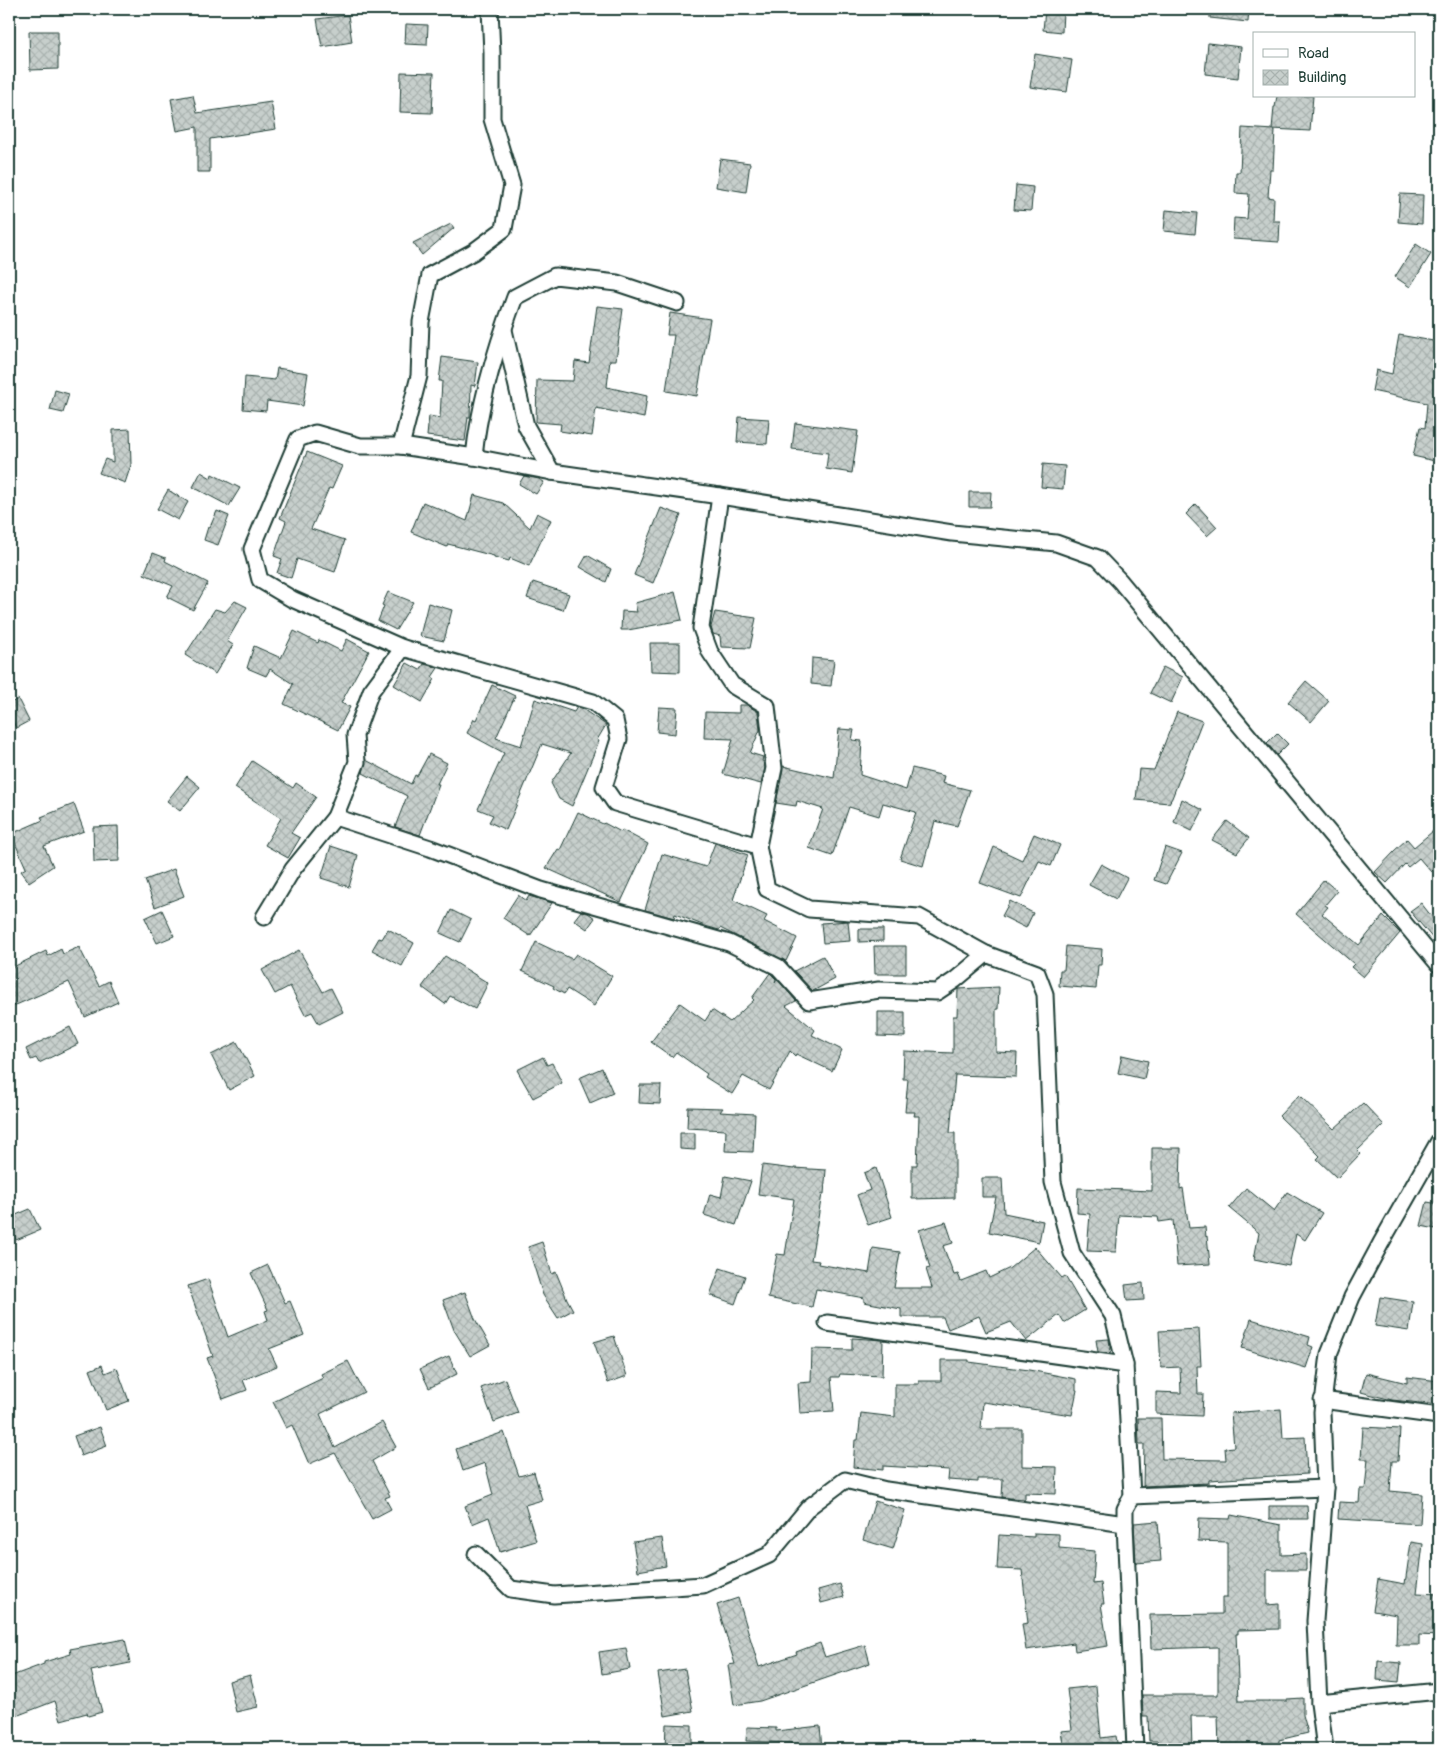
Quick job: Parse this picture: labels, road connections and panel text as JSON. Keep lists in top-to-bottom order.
{
  "legend": ["Road", "Building"]
}
